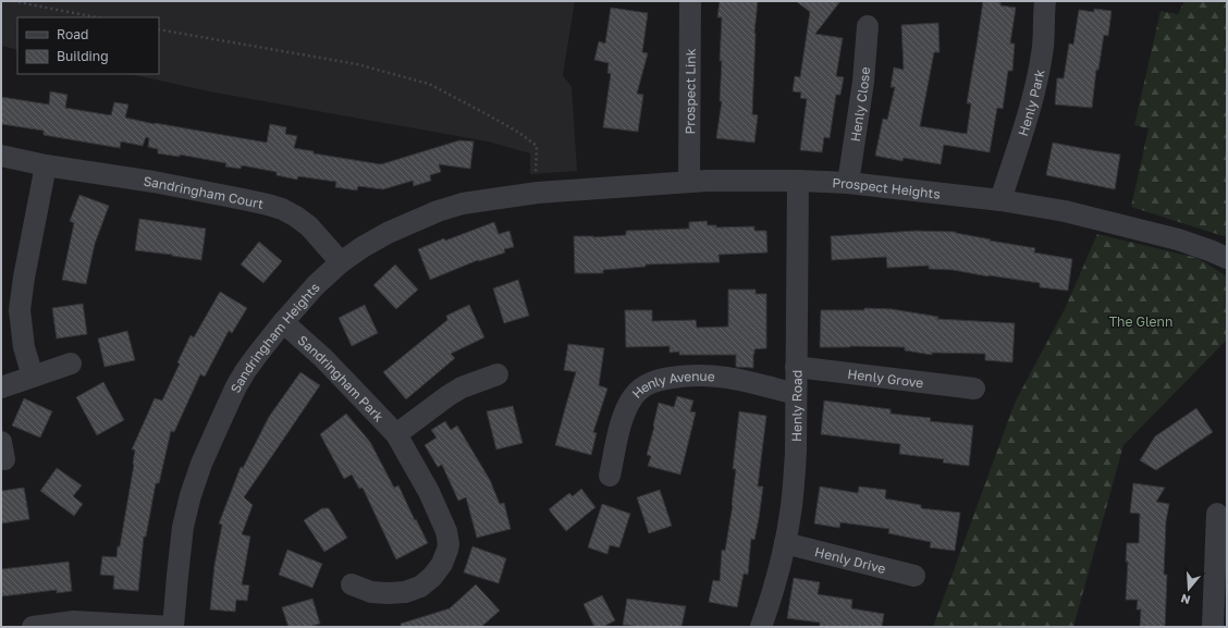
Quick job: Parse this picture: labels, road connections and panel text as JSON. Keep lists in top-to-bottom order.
{
  "streets": {
    "street": [
      "Prospect Link",
      "Henly Park",
      "Henly Close",
      "Prospect Heights",
      "Sandringham Court",
      "Sandringham Heights",
      "Sandringham Park",
      "Henly Grove",
      "Henly Avenue",
      "Henly Road",
      "Henly Drive"
    ]
  },
  "crossings": [
    ["Prospect Link", "Prospect Heights"],
    ["Henly Park", "Prospect Heights"],
    ["Henly Close", "Prospect Heights"],
    ["Prospect Heights", "Sandringham Heights"],
    ["Prospect Heights", "Henly Road"],
    ["Sandringham Court", "Sandringham Heights"],
    ["Sandringham Heights", "Sandringham Park"],
    ["Henly Grove", "Henly Road"],
    ["Henly Avenue", "Henly Road"],
    ["Henly Road", "Henly Drive"]
  ],
  "parks": ["The Glenn"],
  "legend": ["Road", "Building"],
  "north": "bottom"
}
